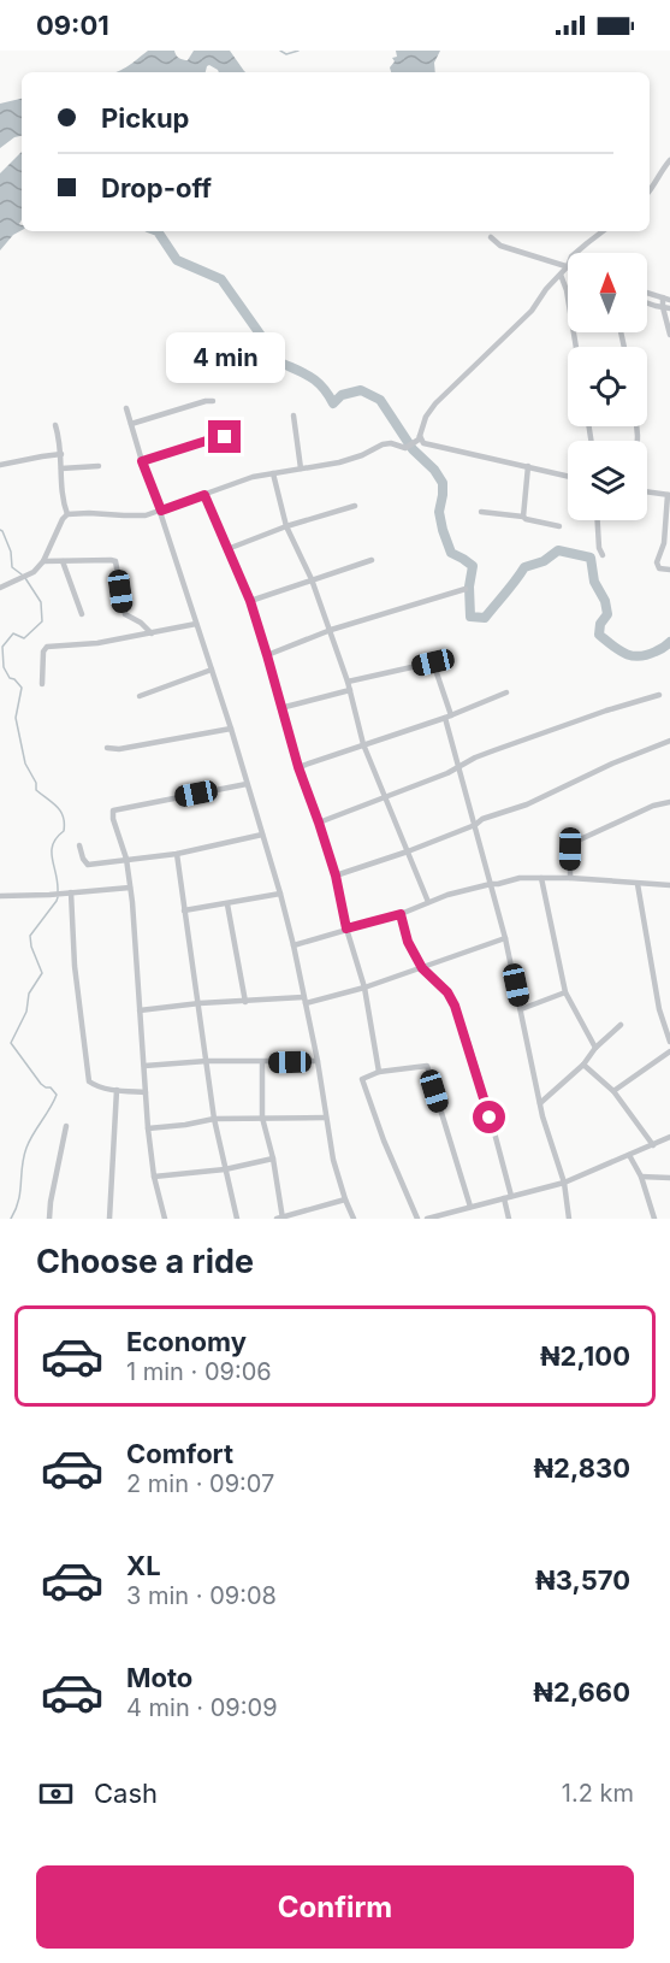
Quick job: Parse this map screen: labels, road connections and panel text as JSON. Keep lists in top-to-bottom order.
{
  "north": "top",
  "page": {
    "status": "09:01",
    "banner": ["Pickup", "Drop-off"],
    "bubble": "4 min",
    "heading": "Choose a ride",
    "list": [
      {
        "name": "Economy",
        "note": "1 min · 09:06",
        "value": "₦2,100"
      },
      {
        "name": "Comfort",
        "note": "2 min · 09:07",
        "value": "₦2,830"
      },
      {
        "name": "XL",
        "note": "3 min · 09:08",
        "value": "₦3,570"
      },
      {
        "name": "Moto",
        "note": "4 min · 09:09",
        "value": "₦2,660"
      }
    ],
    "pay": ["Cash", "1.2 km"],
    "buttons": "Confirm"
  }
}
